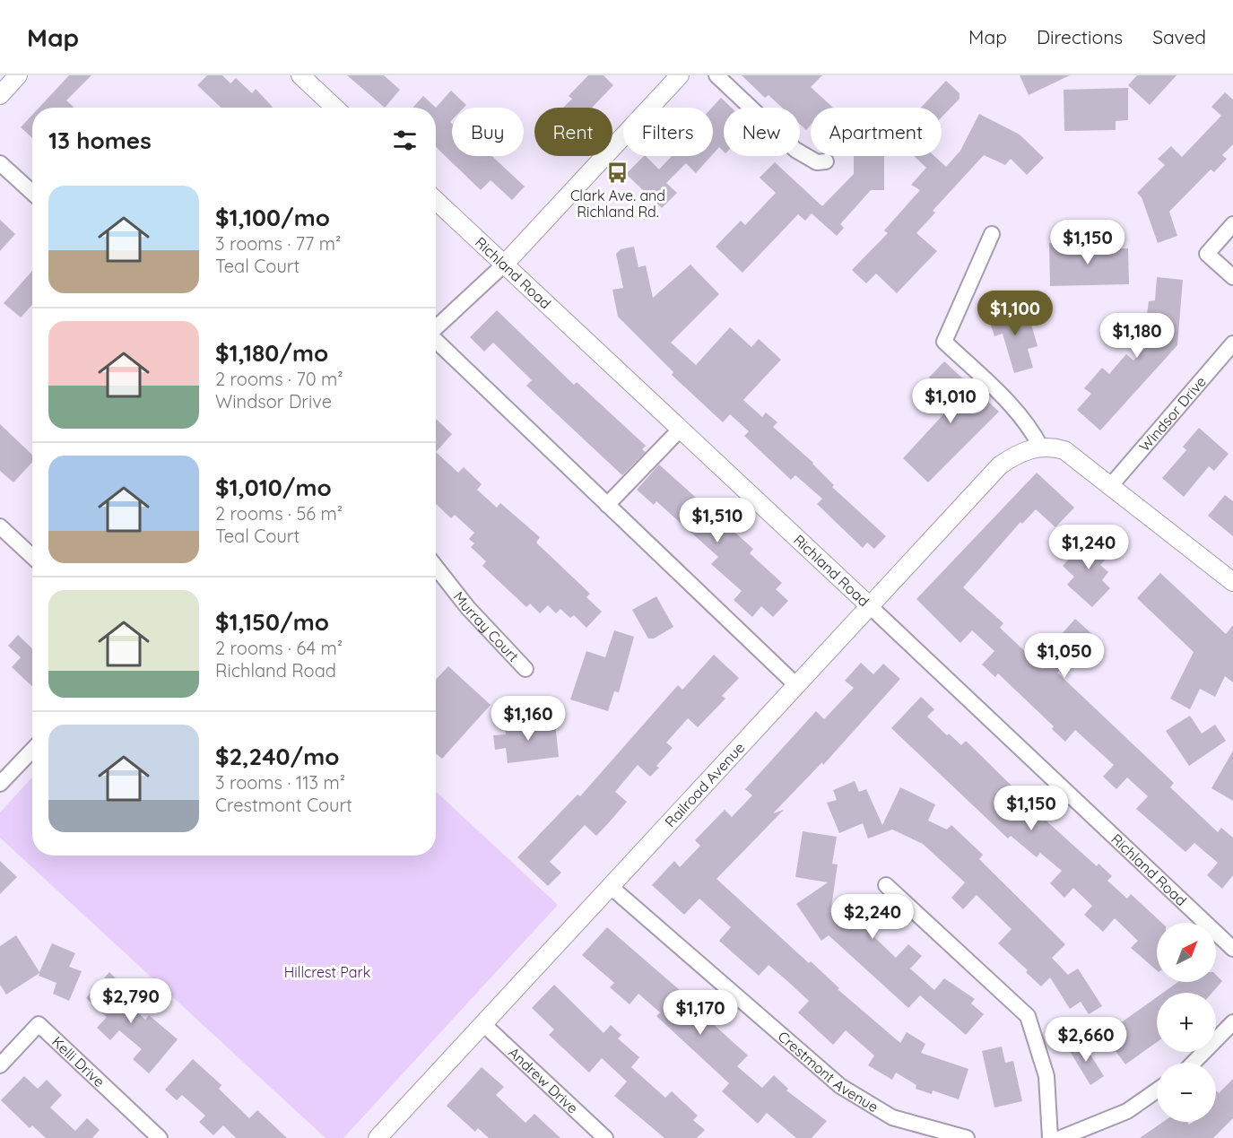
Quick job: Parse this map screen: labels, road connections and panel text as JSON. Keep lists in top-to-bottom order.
{
  "streets": {
    "street": [
      "Richland Road",
      "Windsor Drive",
      "Murray Court",
      "Railroad Avenue",
      "Kelli Drive",
      "Crestmont Avenue",
      "Andrew Drive"
    ]
  },
  "crossings": [
    ["Richland Road", "Railroad Avenue"],
    ["Railroad Avenue", "Crestmont Avenue"],
    ["Railroad Avenue", "Andrew Drive"]
  ],
  "parks": ["Hillcrest Park"],
  "places": {
    "bus stop": ["Clark Ave. and Richland Rd."]
  },
  "north": "top right",
  "page": {
    "header": "Map",
    "nav": ["Map", "Directions", "Saved"],
    "chip": [
      "Buy",
      "Rent",
      "Filters",
      "New",
      "Apartment"
    ],
    "heading": "13 homes",
    "list": [
      {
        "name": "$1,100/mo",
        "note": "3 rooms · 77 m² · Teal Court"
      },
      {
        "name": "$1,180/mo",
        "note": "2 rooms · 70 m² · Windsor Drive"
      },
      {
        "name": "$1,010/mo",
        "note": "2 rooms · 56 m² · Teal Court"
      },
      {
        "name": "$1,150/mo",
        "note": "2 rooms · 64 m² · Richland Road"
      },
      {
        "name": "$2,240/mo",
        "note": "3 rooms · 113 m² · Crestmont Court"
      }
    ],
    "price": [
      "$1,150",
      "$1,100",
      "$1,180",
      "$1,010",
      "$1,510",
      "$1,240",
      "$1,050",
      "$1,160",
      "$1,150",
      "$2,240",
      "$2,790",
      "$1,170",
      "$2,660"
    ],
    "map_buttons": ["+", "−"]
  }
}
